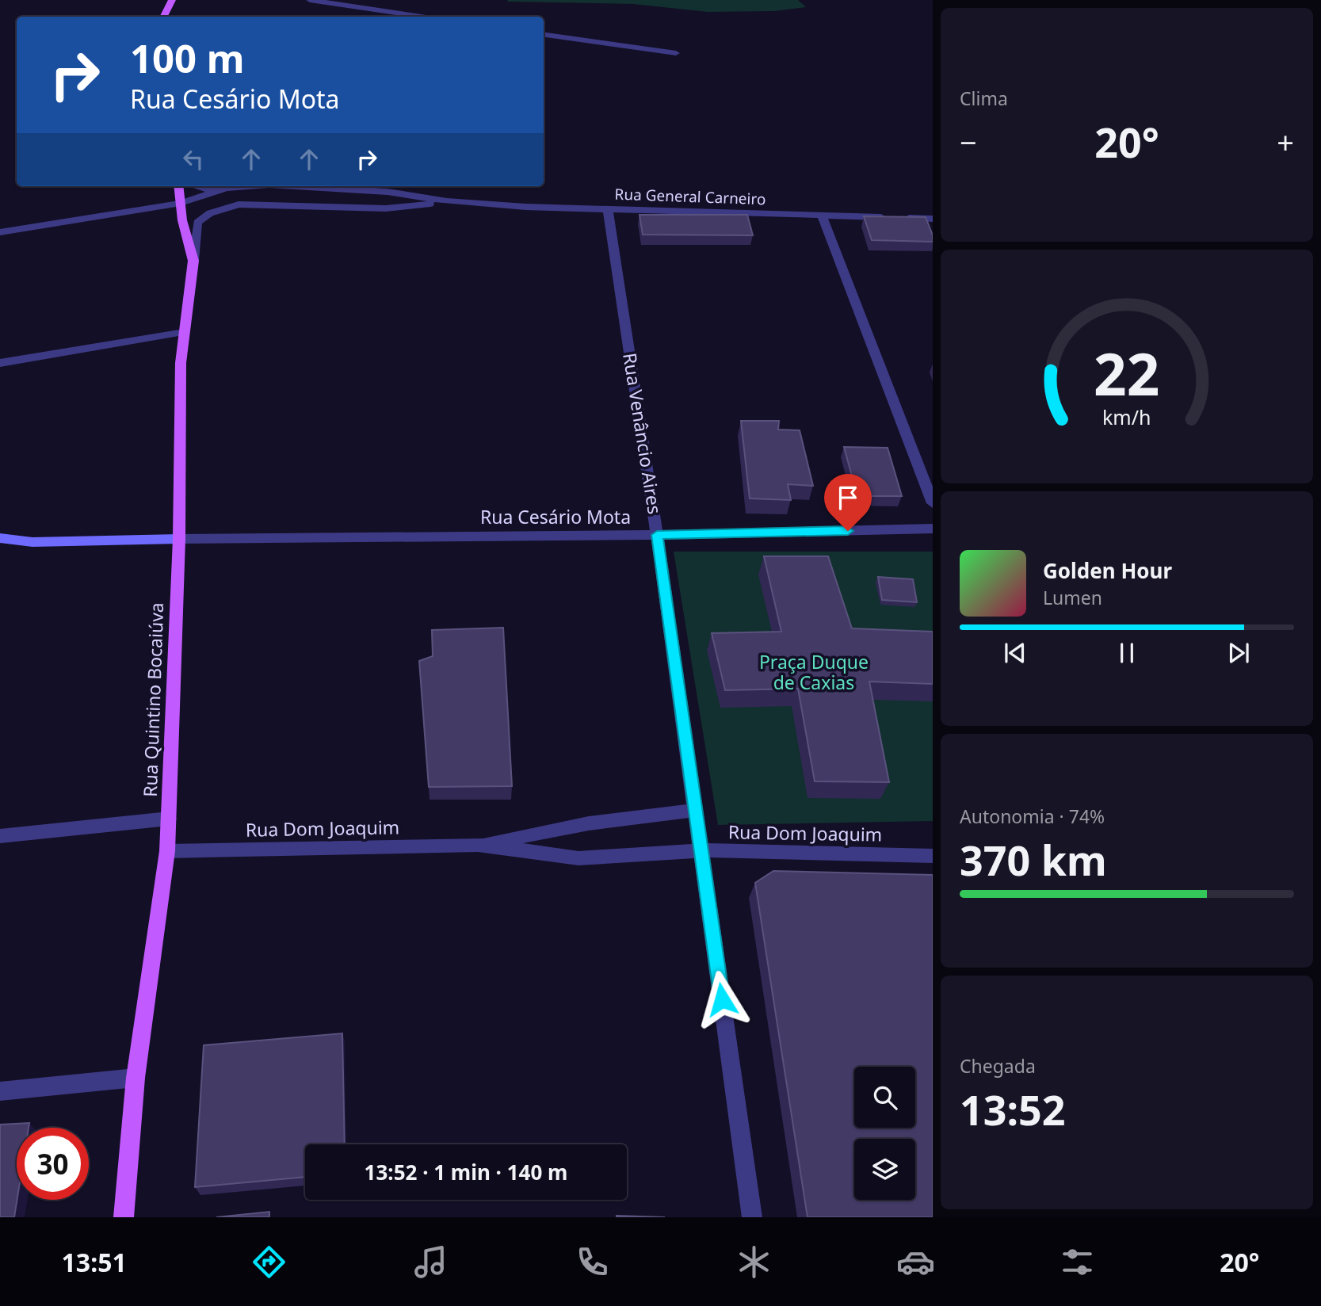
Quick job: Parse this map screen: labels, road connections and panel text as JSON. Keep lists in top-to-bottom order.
{
  "streets": {
    "main road": ["Rua Quintino Bocaiúva"],
    "street": [
      "Rua General Carneiro",
      "Rua Venâncio Aires",
      "Rua Cesário Mota",
      "Rua Dom Joaquim"
    ]
  },
  "crossings": [
    ["Rua General Carneiro", "Rua Venâncio Aires"],
    ["Rua General Carneiro", "Rua Quintino Bocaiúva"],
    ["Rua Venâncio Aires", "Rua Cesário Mota"],
    ["Rua Venâncio Aires", "Rua Dom Joaquim"],
    ["Rua Cesário Mota", "Rua Quintino Bocaiúva"],
    ["Rua Quintino Bocaiúva", "Rua Dom Joaquim"]
  ],
  "parks": ["Praça Duque de Caxias"],
  "page": {
    "tile": [
      "Clima",
      ["Autonomia · 74%", "370 km"],
      ["Chegada", "13:52"]
    ],
    "turn": ["100 m", "Rua Cesário Mota"],
    "heat": ["−", "20°", "+"],
    "song": ["Golden Hour", "Lumen"],
    "limit": "30",
    "trip": "13:52 · 1 min · 140 m",
    "tabs": ["13:51", "20°"],
    "gauge": ["22", "km/h"]
  }
}
